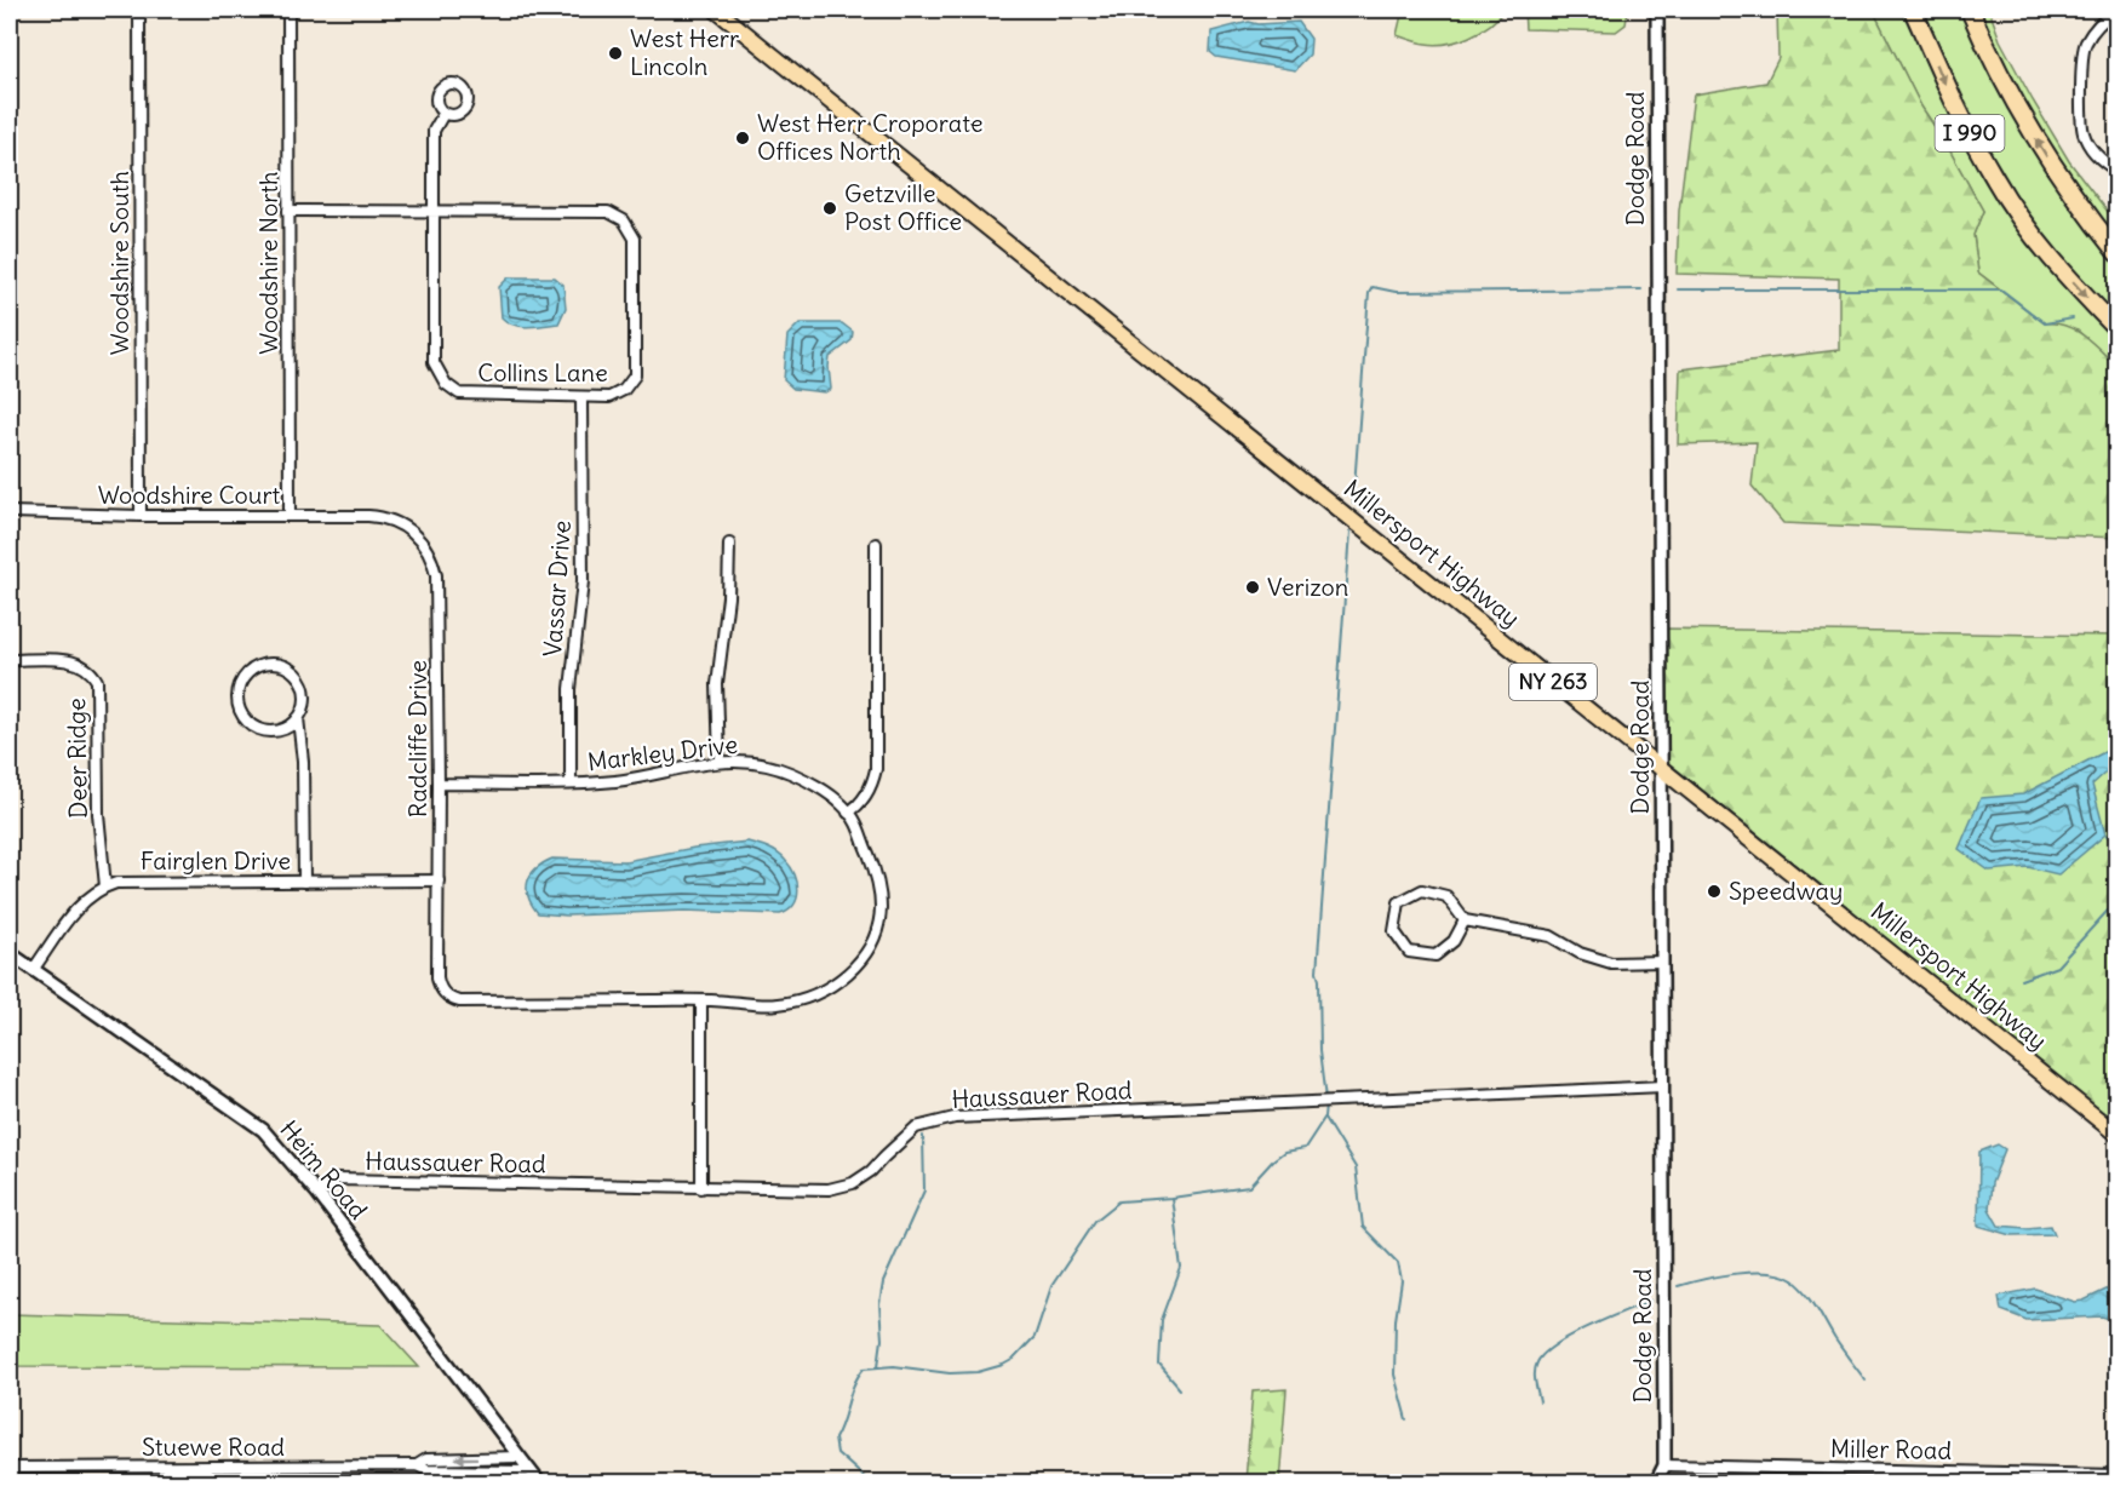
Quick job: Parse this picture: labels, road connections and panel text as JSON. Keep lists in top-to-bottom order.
{
  "streets": {
    "highway": ["I 990"],
    "main road": ["Millersport Highway", "NY 263"],
    "street": [
      "Dodge Road",
      "Woodshire South",
      "Woodshire North",
      "Collins Lane",
      "Woodshire Court",
      "Vassar Drive",
      "Radcliffe Drive",
      "Markley Drive",
      "Deer Ridge",
      "Fairglen Drive",
      "Haussauer Road",
      "Heim Road",
      "Stuewe Road",
      "Miller Road"
    ]
  },
  "crossings": [
    ["Dodge Road", "Millersport Highway"],
    ["Dodge Road", "Haussauer Road"],
    ["Dodge Road", "Miller Road"],
    ["Woodshire South", "Woodshire Court"],
    ["Woodshire North", "Collins Lane"],
    ["Woodshire North", "Woodshire Court"],
    ["Collins Lane", "Vassar Drive"],
    ["Woodshire Court", "Radcliffe Drive"],
    ["Vassar Drive", "Markley Drive"],
    ["Radcliffe Drive", "Markley Drive"],
    ["Radcliffe Drive", "Fairglen Drive"],
    ["Deer Ridge", "Fairglen Drive"],
    ["Haussauer Road", "Heim Road"],
    ["Heim Road", "Stuewe Road"]
  ],
  "places": [
    "West Herr Lincoln",
    "West Herr Croporate Offices North",
    "Getzville Post Office",
    "Verizon",
    "Speedway"
  ]
}
